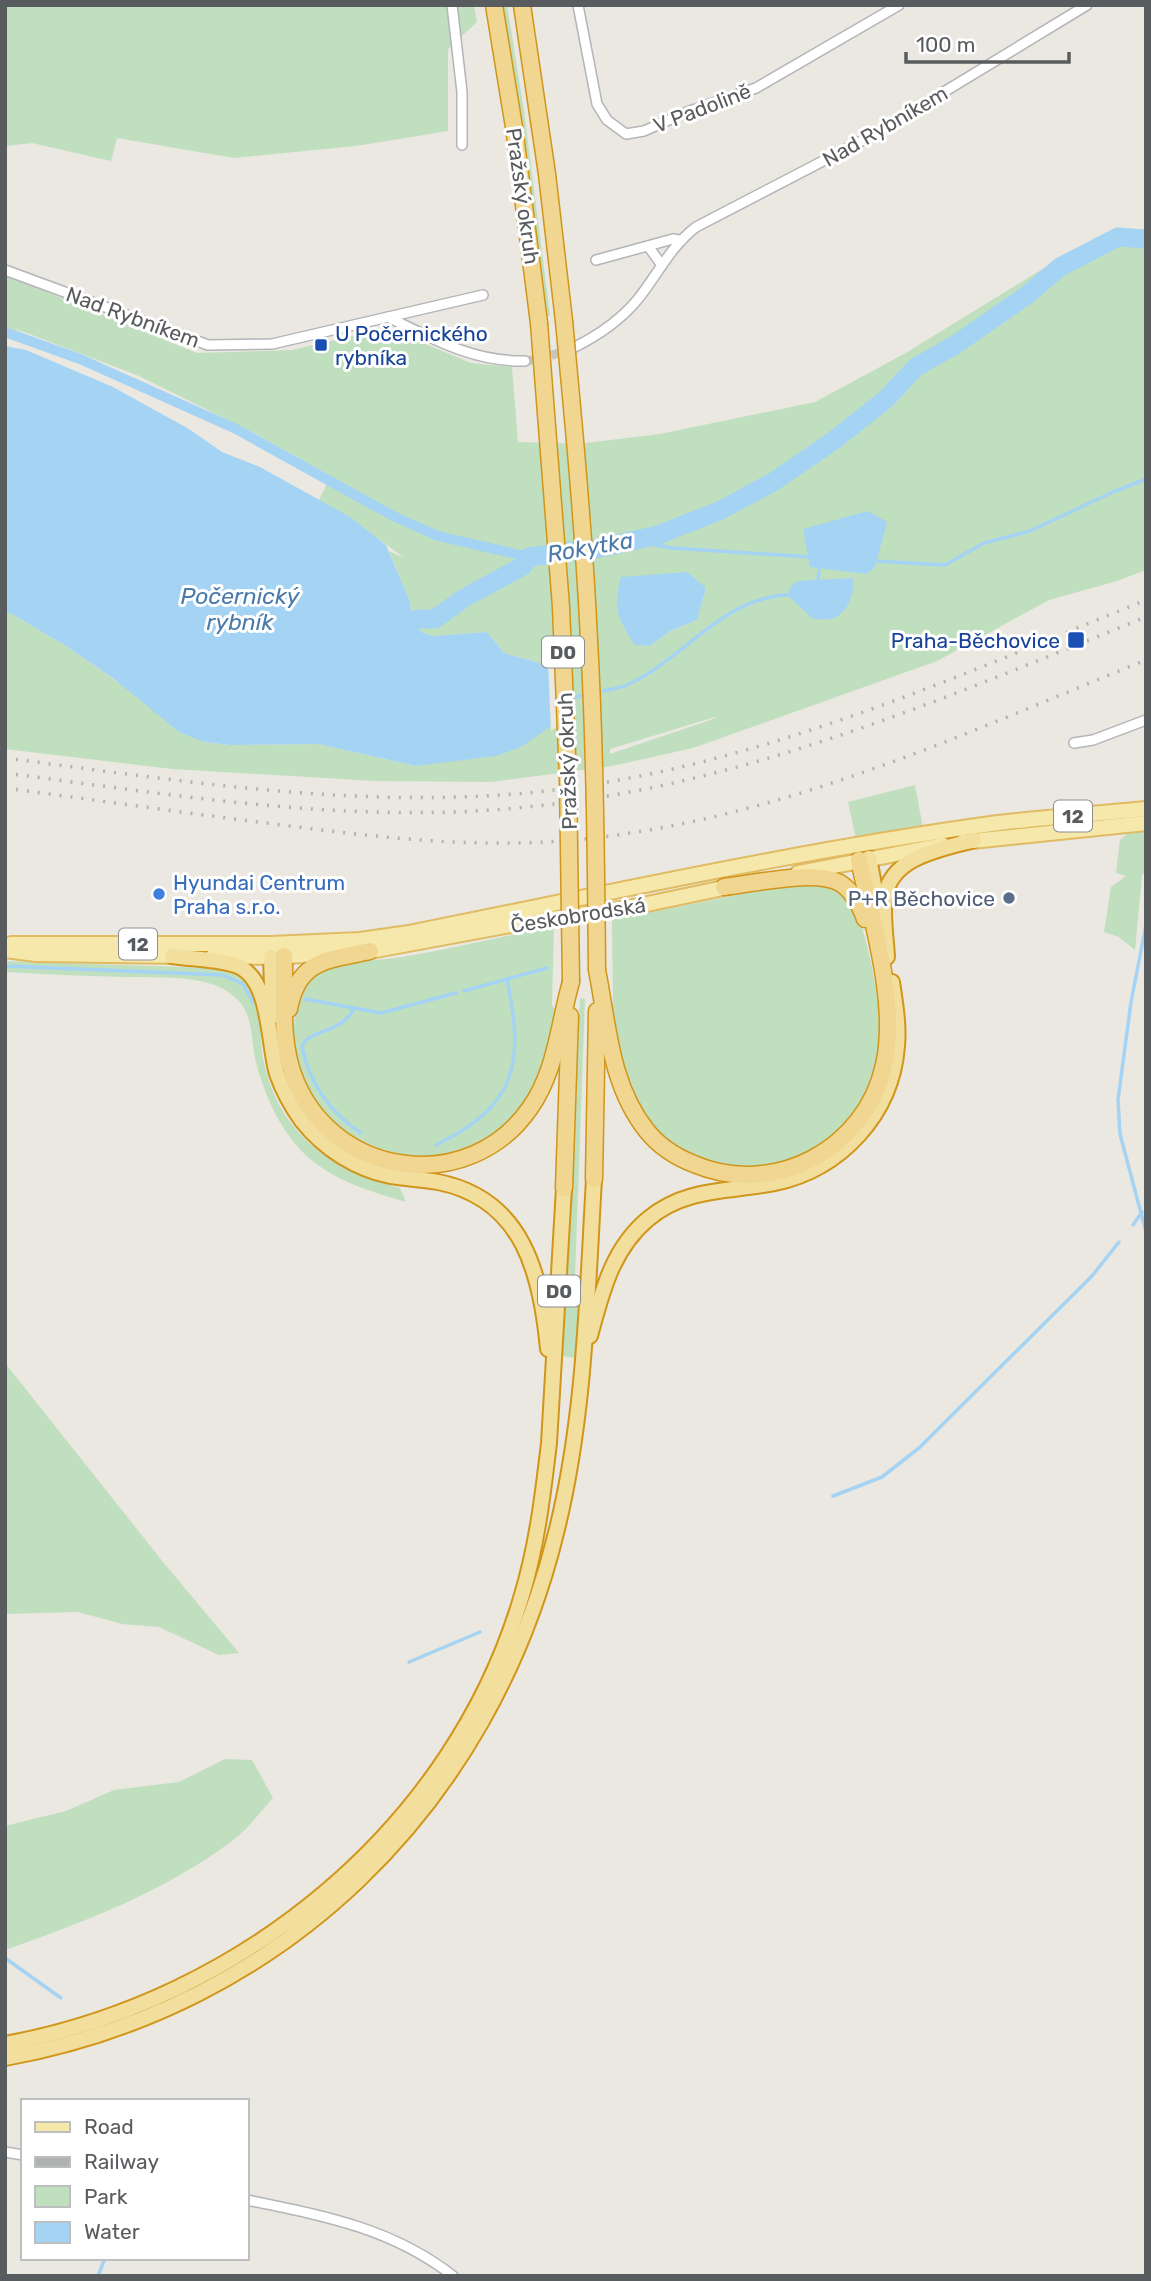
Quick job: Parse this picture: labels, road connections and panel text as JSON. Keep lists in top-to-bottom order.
{
  "streets": {
    "highway": ["Pražský okruh", "D0"],
    "main road": ["12", "Českobrodská"],
    "street": ["V Padolině", "Nad Rybníkem"]
  },
  "crossings": [
    ["Pražský okruh", "D0"]
  ],
  "water": ["Rokytka", "Počernický rybník"],
  "places": {
    "transit": ["U Počernického rybníka", "Praha-Běchovice"],
    "other": ["Hyundai Centrum Praha s.r.o.", "P+R Běchovice"]
  },
  "legend": [
    "Road",
    "Railway",
    "Park",
    "Water"
  ],
  "scale_bar": "100 m"
}
